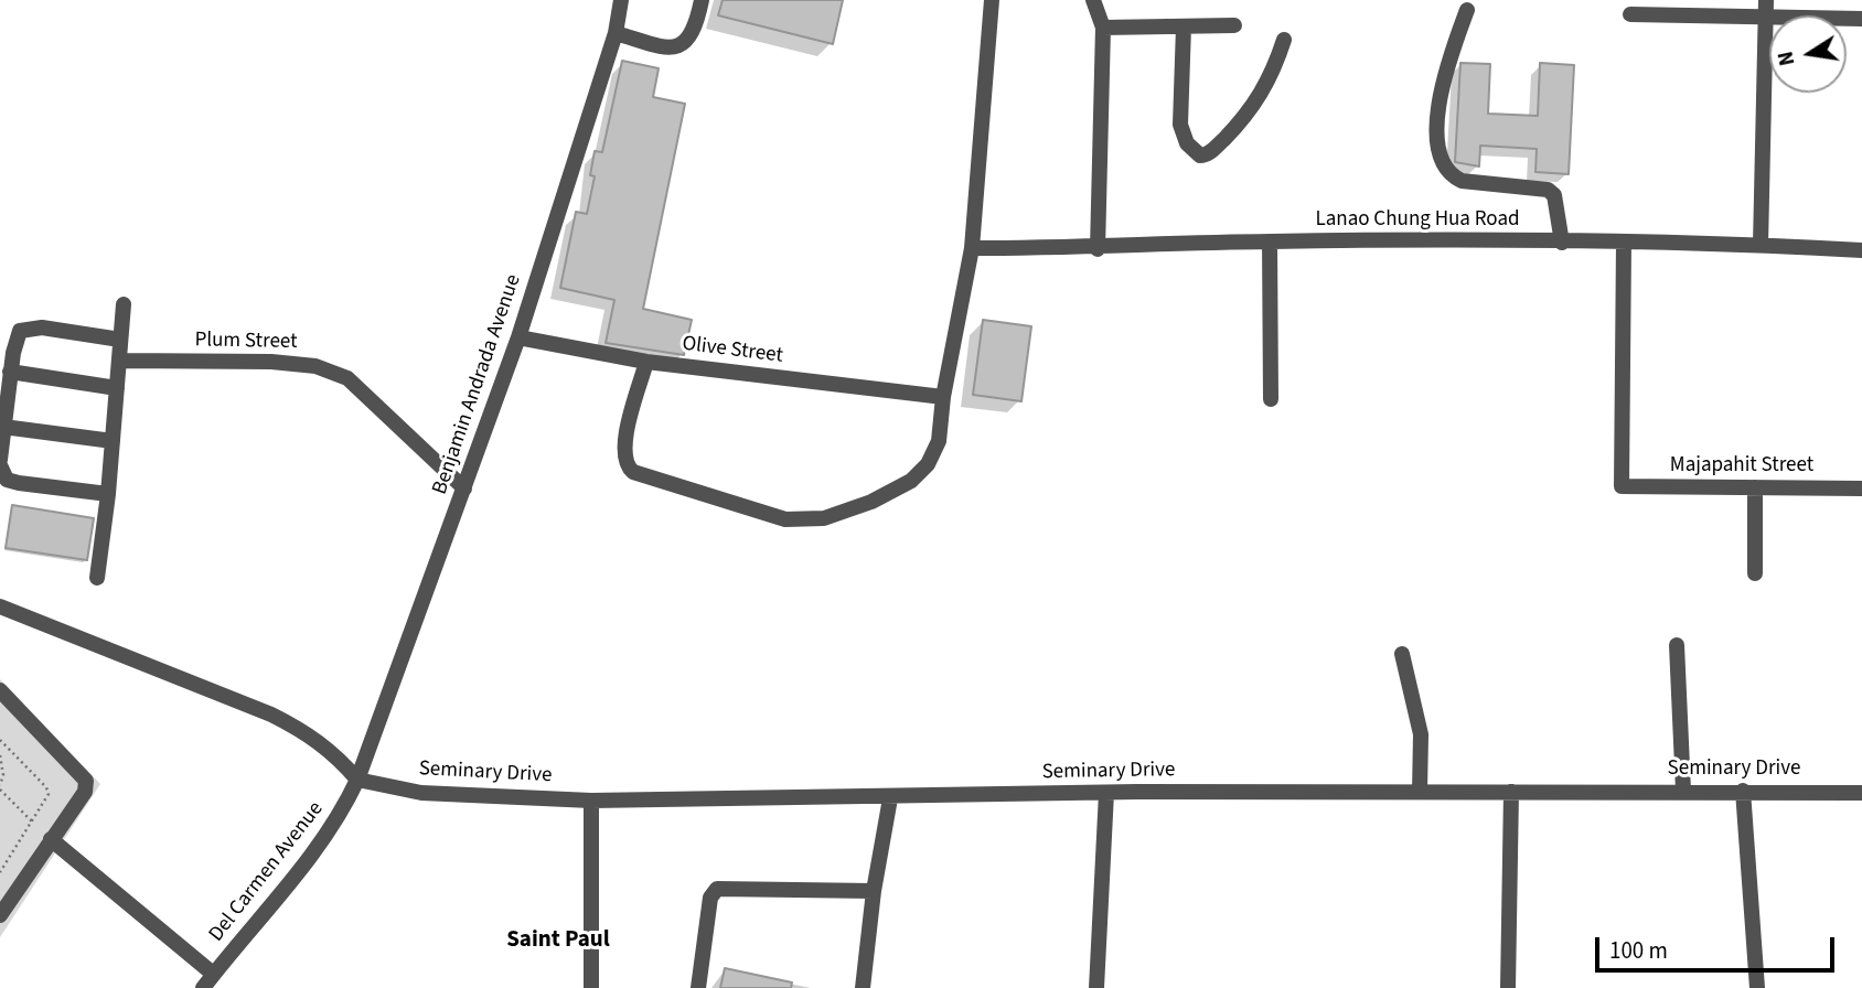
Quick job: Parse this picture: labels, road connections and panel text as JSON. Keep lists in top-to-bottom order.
{
  "streets": {
    "street": [
      "Lanao Chung Hua Road",
      "Plum Street",
      "Olive Street",
      "Benjamin Andrada Avenue",
      "Majapahit Street",
      "Seminary Drive",
      "Del Carmen Avenue"
    ]
  },
  "crossings": [
    ["Lanao Chung Hua Road", "Majapahit Street"],
    ["Plum Street", "Benjamin Andrada Avenue"],
    ["Olive Street", "Benjamin Andrada Avenue"],
    ["Benjamin Andrada Avenue", "Seminary Drive"],
    ["Benjamin Andrada Avenue", "Del Carmen Avenue"],
    ["Seminary Drive", "Del Carmen Avenue"]
  ],
  "districts": ["Saint Paul"],
  "scale_bar": "100 m",
  "north": "left"
}
